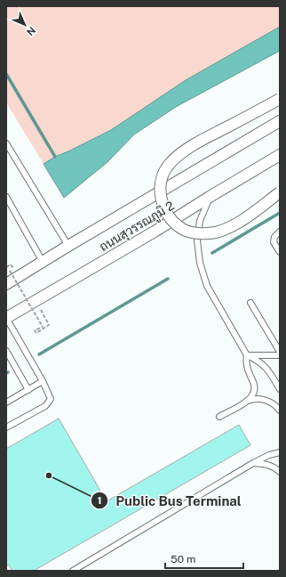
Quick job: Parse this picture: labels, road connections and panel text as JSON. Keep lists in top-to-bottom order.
{
  "streets": {
    "street": ["ถนนสุวรรณภูมิ 2"]
  },
  "places": ["Public Bus Terminal"],
  "scale_bar": "50 m",
  "north": "bottom right"
}
